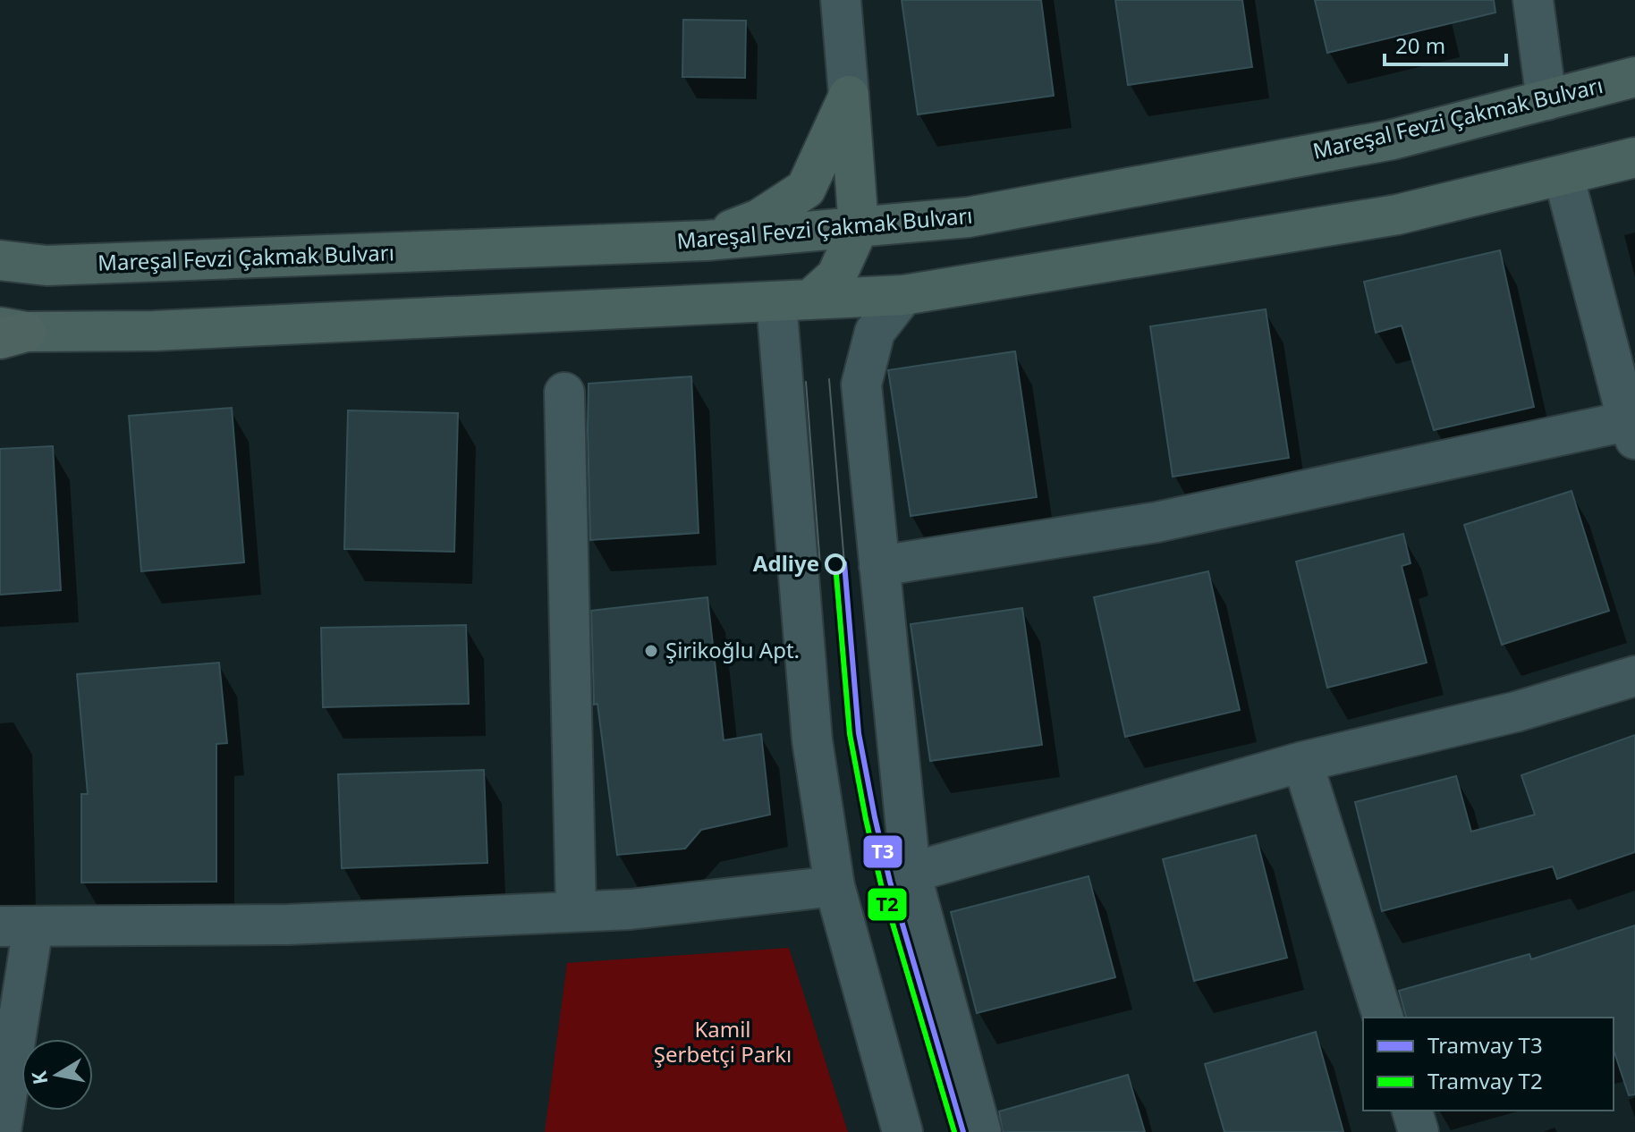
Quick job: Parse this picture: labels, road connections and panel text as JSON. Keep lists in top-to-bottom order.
{
  "streets": {
    "main road": ["Mareşal Fevzi Çakmak Bulvarı"]
  },
  "parks": ["Kamil Şerbetçi Parkı"],
  "places": ["Adliye", "Şirikoğlu Apt."],
  "lines": ["tram line T3", "tram line T2"],
  "legend": ["Tramvay T3", "Tramvay T2"],
  "scale_bar": "20 m",
  "north": "left"
}
